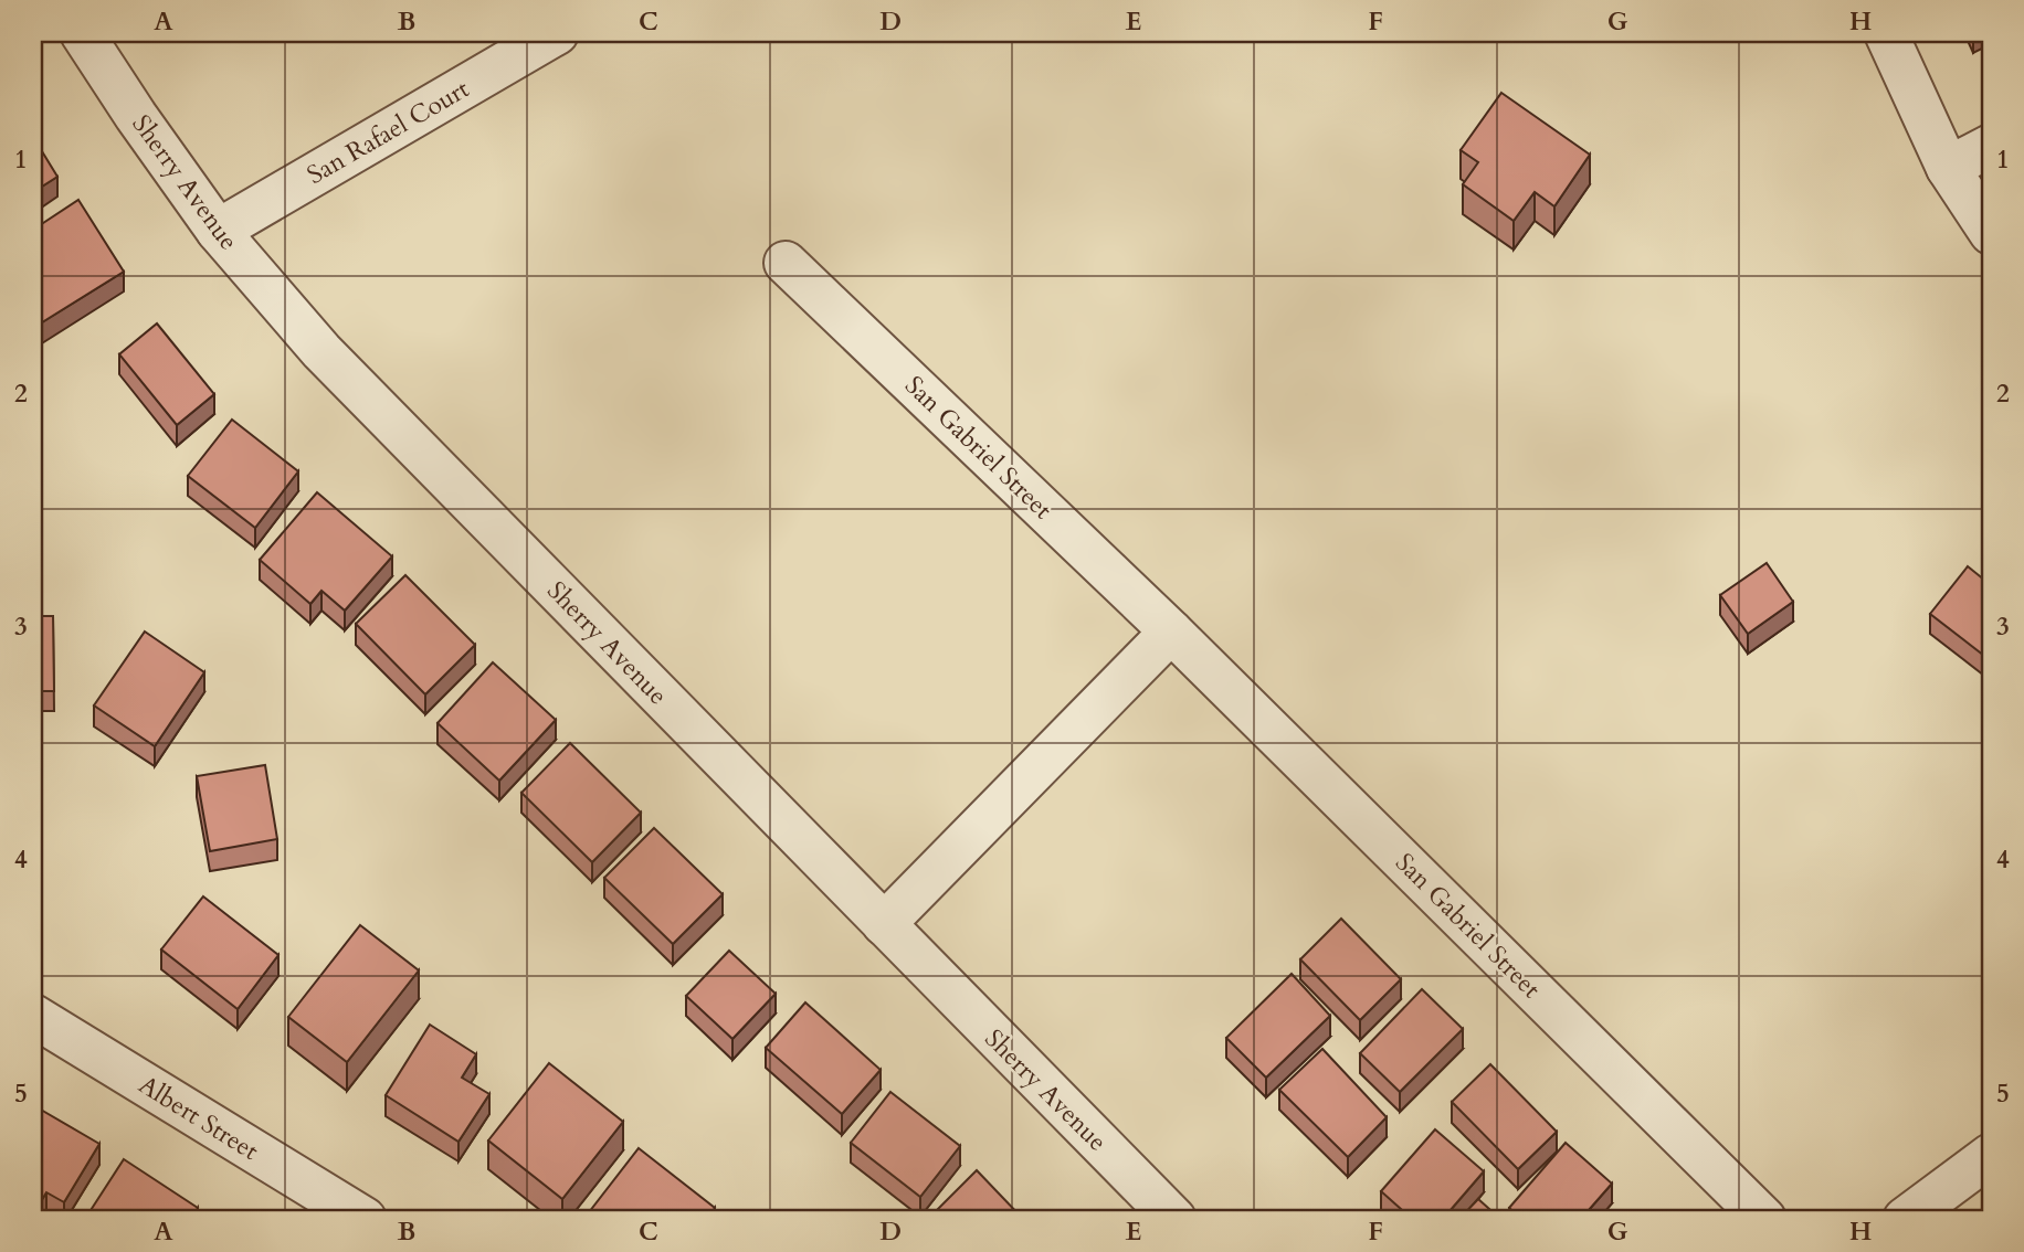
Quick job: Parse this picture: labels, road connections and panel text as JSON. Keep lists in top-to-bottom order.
{
  "streets": {
    "street": [
      "San Rafael Court",
      "Sherry Avenue",
      "San Gabriel Street",
      "Albert Street"
    ]
  },
  "crossings": [
    ["San Rafael Court", "Sherry Avenue"]
  ],
  "grid": {
    "columns": [
      "A",
      "B",
      "C",
      "D",
      "E",
      "F",
      "G",
      "H"
    ],
    "rows": [
      "1",
      "2",
      "3",
      "4",
      "5"
    ]
  }
}
